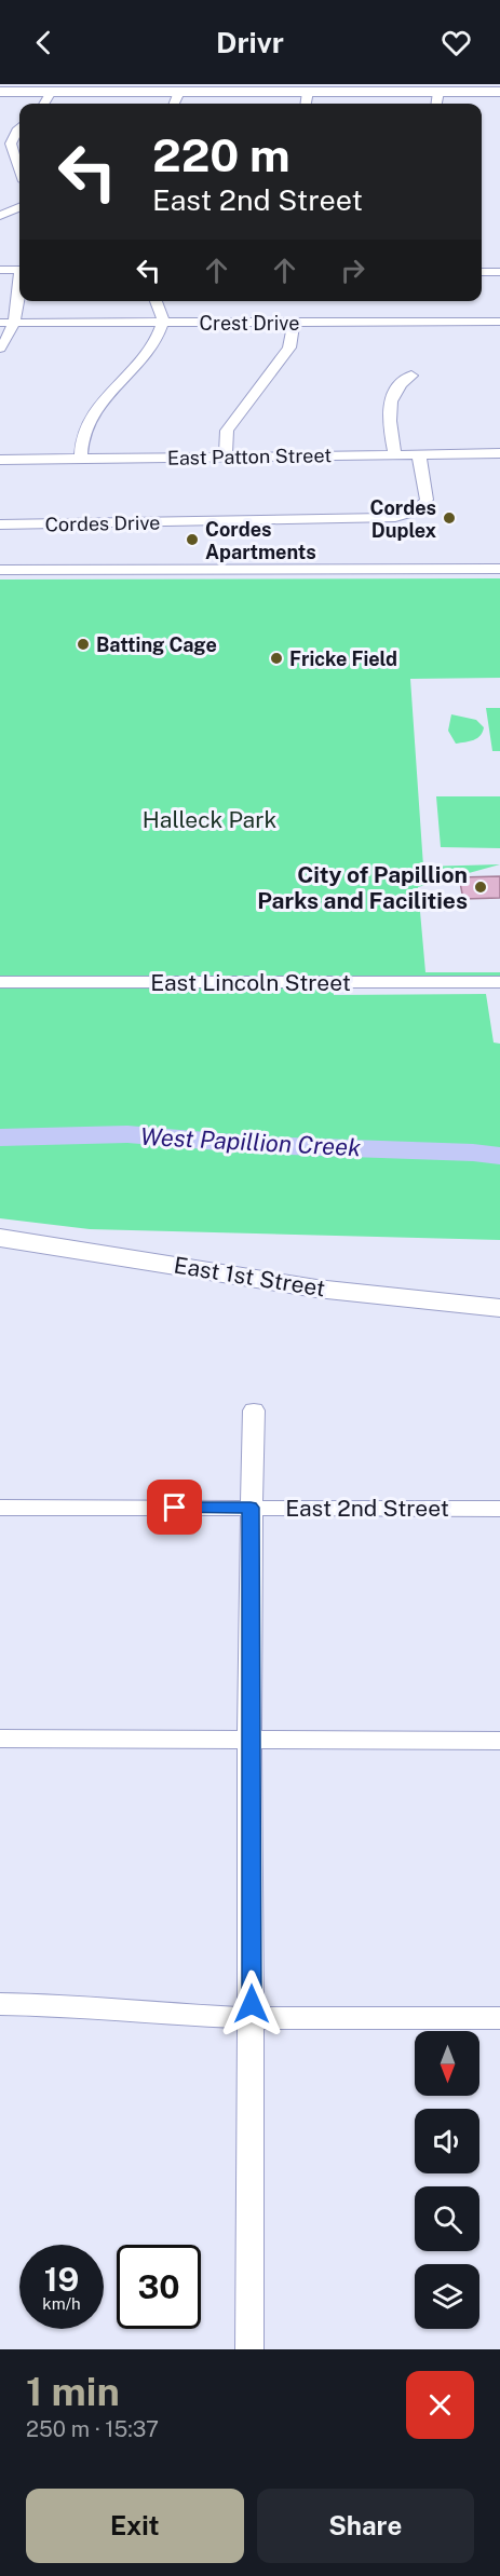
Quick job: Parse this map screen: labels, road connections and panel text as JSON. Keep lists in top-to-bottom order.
{
  "streets": {
    "street": [
      "Crest Drive",
      "East Patton Street",
      "Cordes Drive",
      "East Lincoln Street",
      "East 1st Street",
      "East 2nd Street"
    ]
  },
  "crossings": [
    ["East Patton Street", "Cordes Drive"]
  ],
  "water": ["West Papillion Creek"],
  "parks": ["Halleck Park"],
  "places": [
    "Cordes Duplex",
    "Cordes Apartments",
    "Batting Cage",
    "Fricke Field",
    "City of Papillion Parks and Facilities"
  ],
  "north": "bottom",
  "page": {
    "header": "Drivr",
    "turn": ["220 m", "East 2nd Street"],
    "speed": "19 km/h",
    "limit": "30",
    "heading": ["1 min", "250 m · 15:37"],
    "buttons": ["Exit", "Share"]
  }
}
